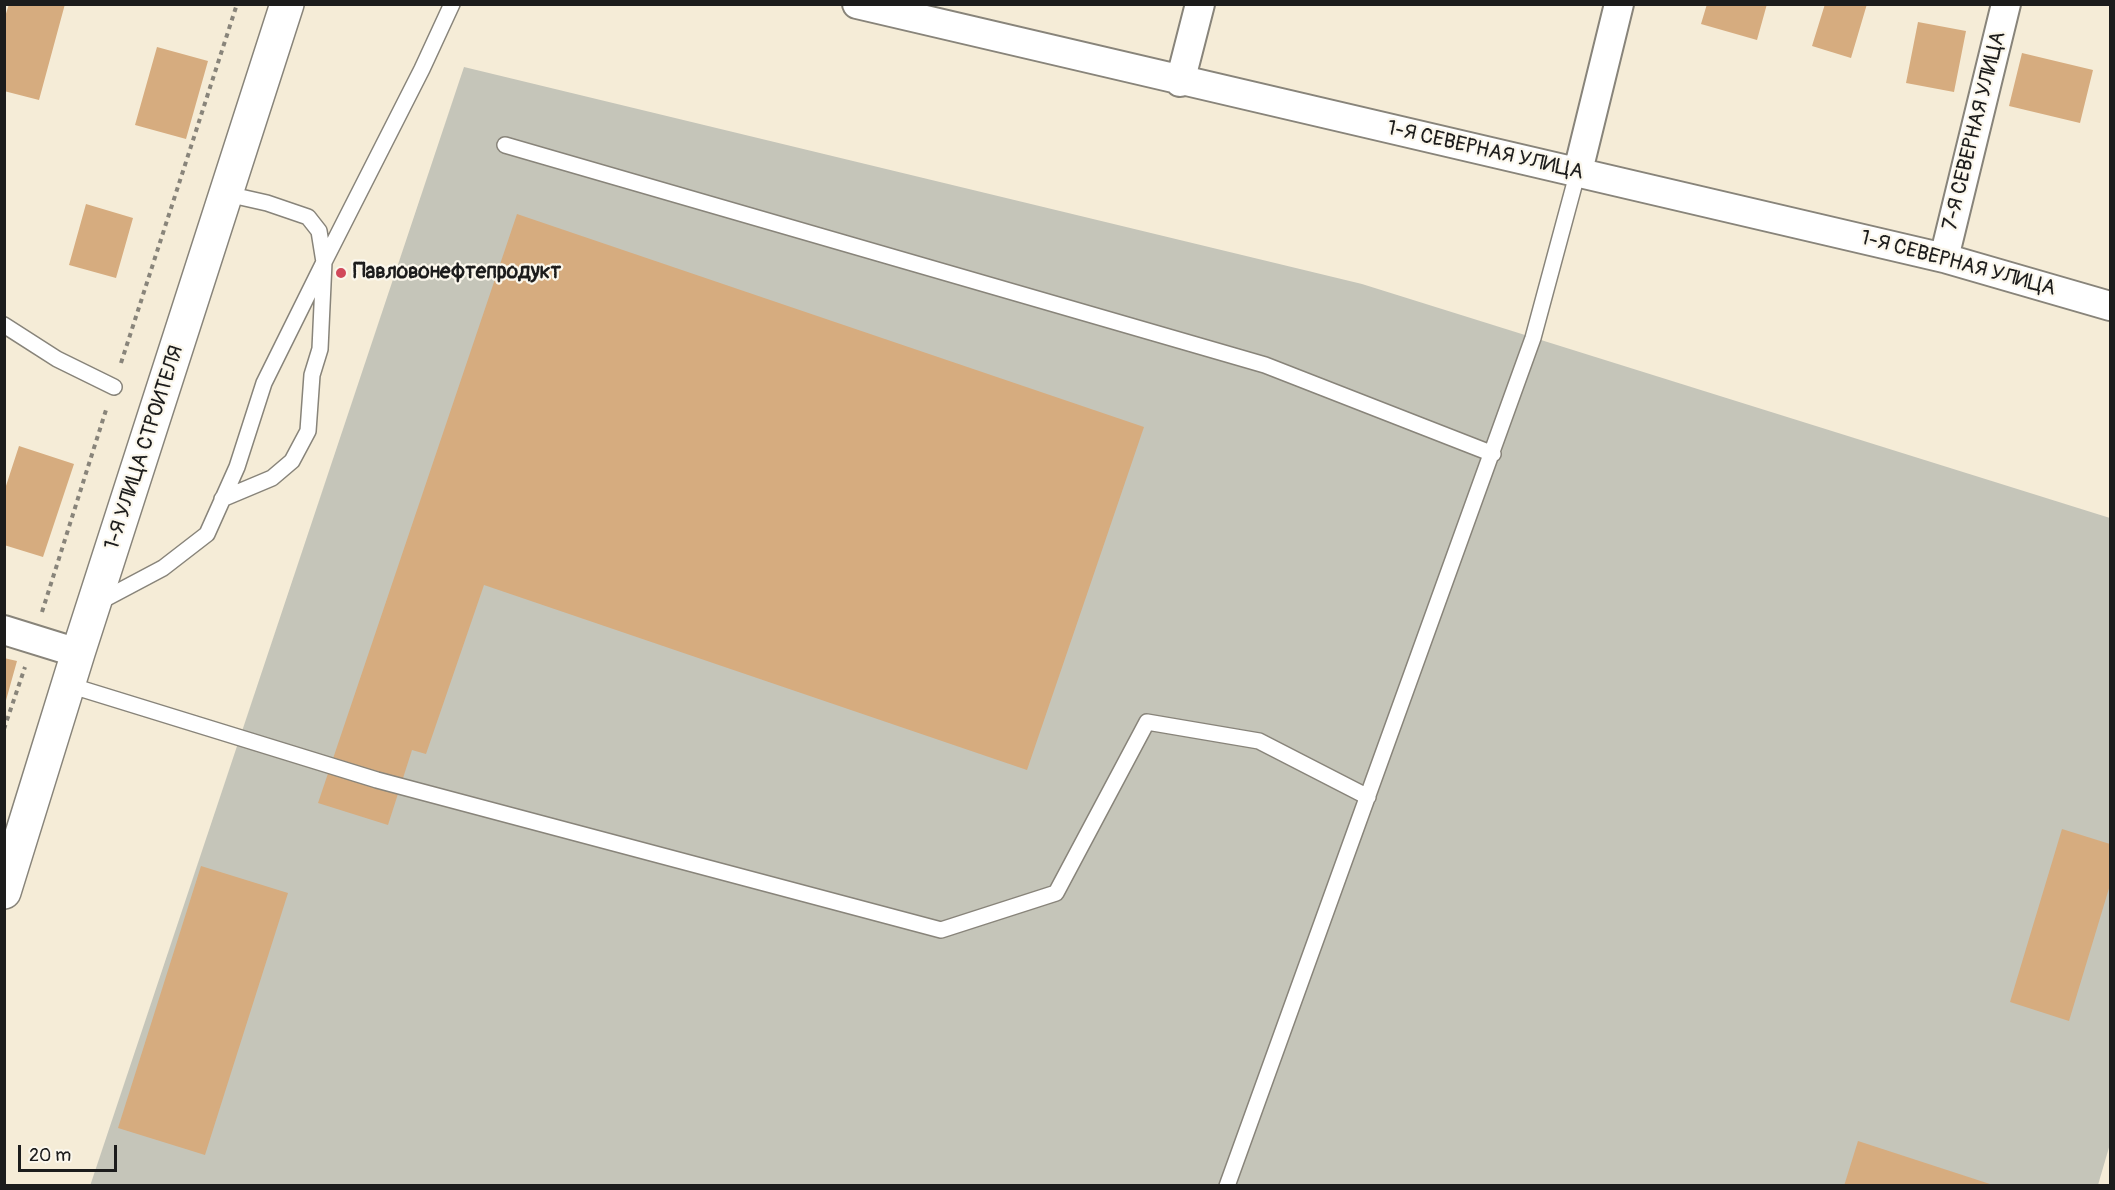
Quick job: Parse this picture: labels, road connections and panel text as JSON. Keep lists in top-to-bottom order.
{
  "streets": {
    "street": ["7-Я СЕВЕРНАЯ УЛИЦА", "1-Я СЕВЕРНАЯ УЛИЦА", "1-Я УЛИЦА СТРОИТЕЛЯ"]
  },
  "crossings": [
    ["7-Я СЕВЕРНАЯ УЛИЦА", "1-Я СЕВЕРНАЯ УЛИЦА"]
  ],
  "places": ["Павловонефтепродукт"],
  "scale_bar": "20 m"
}
